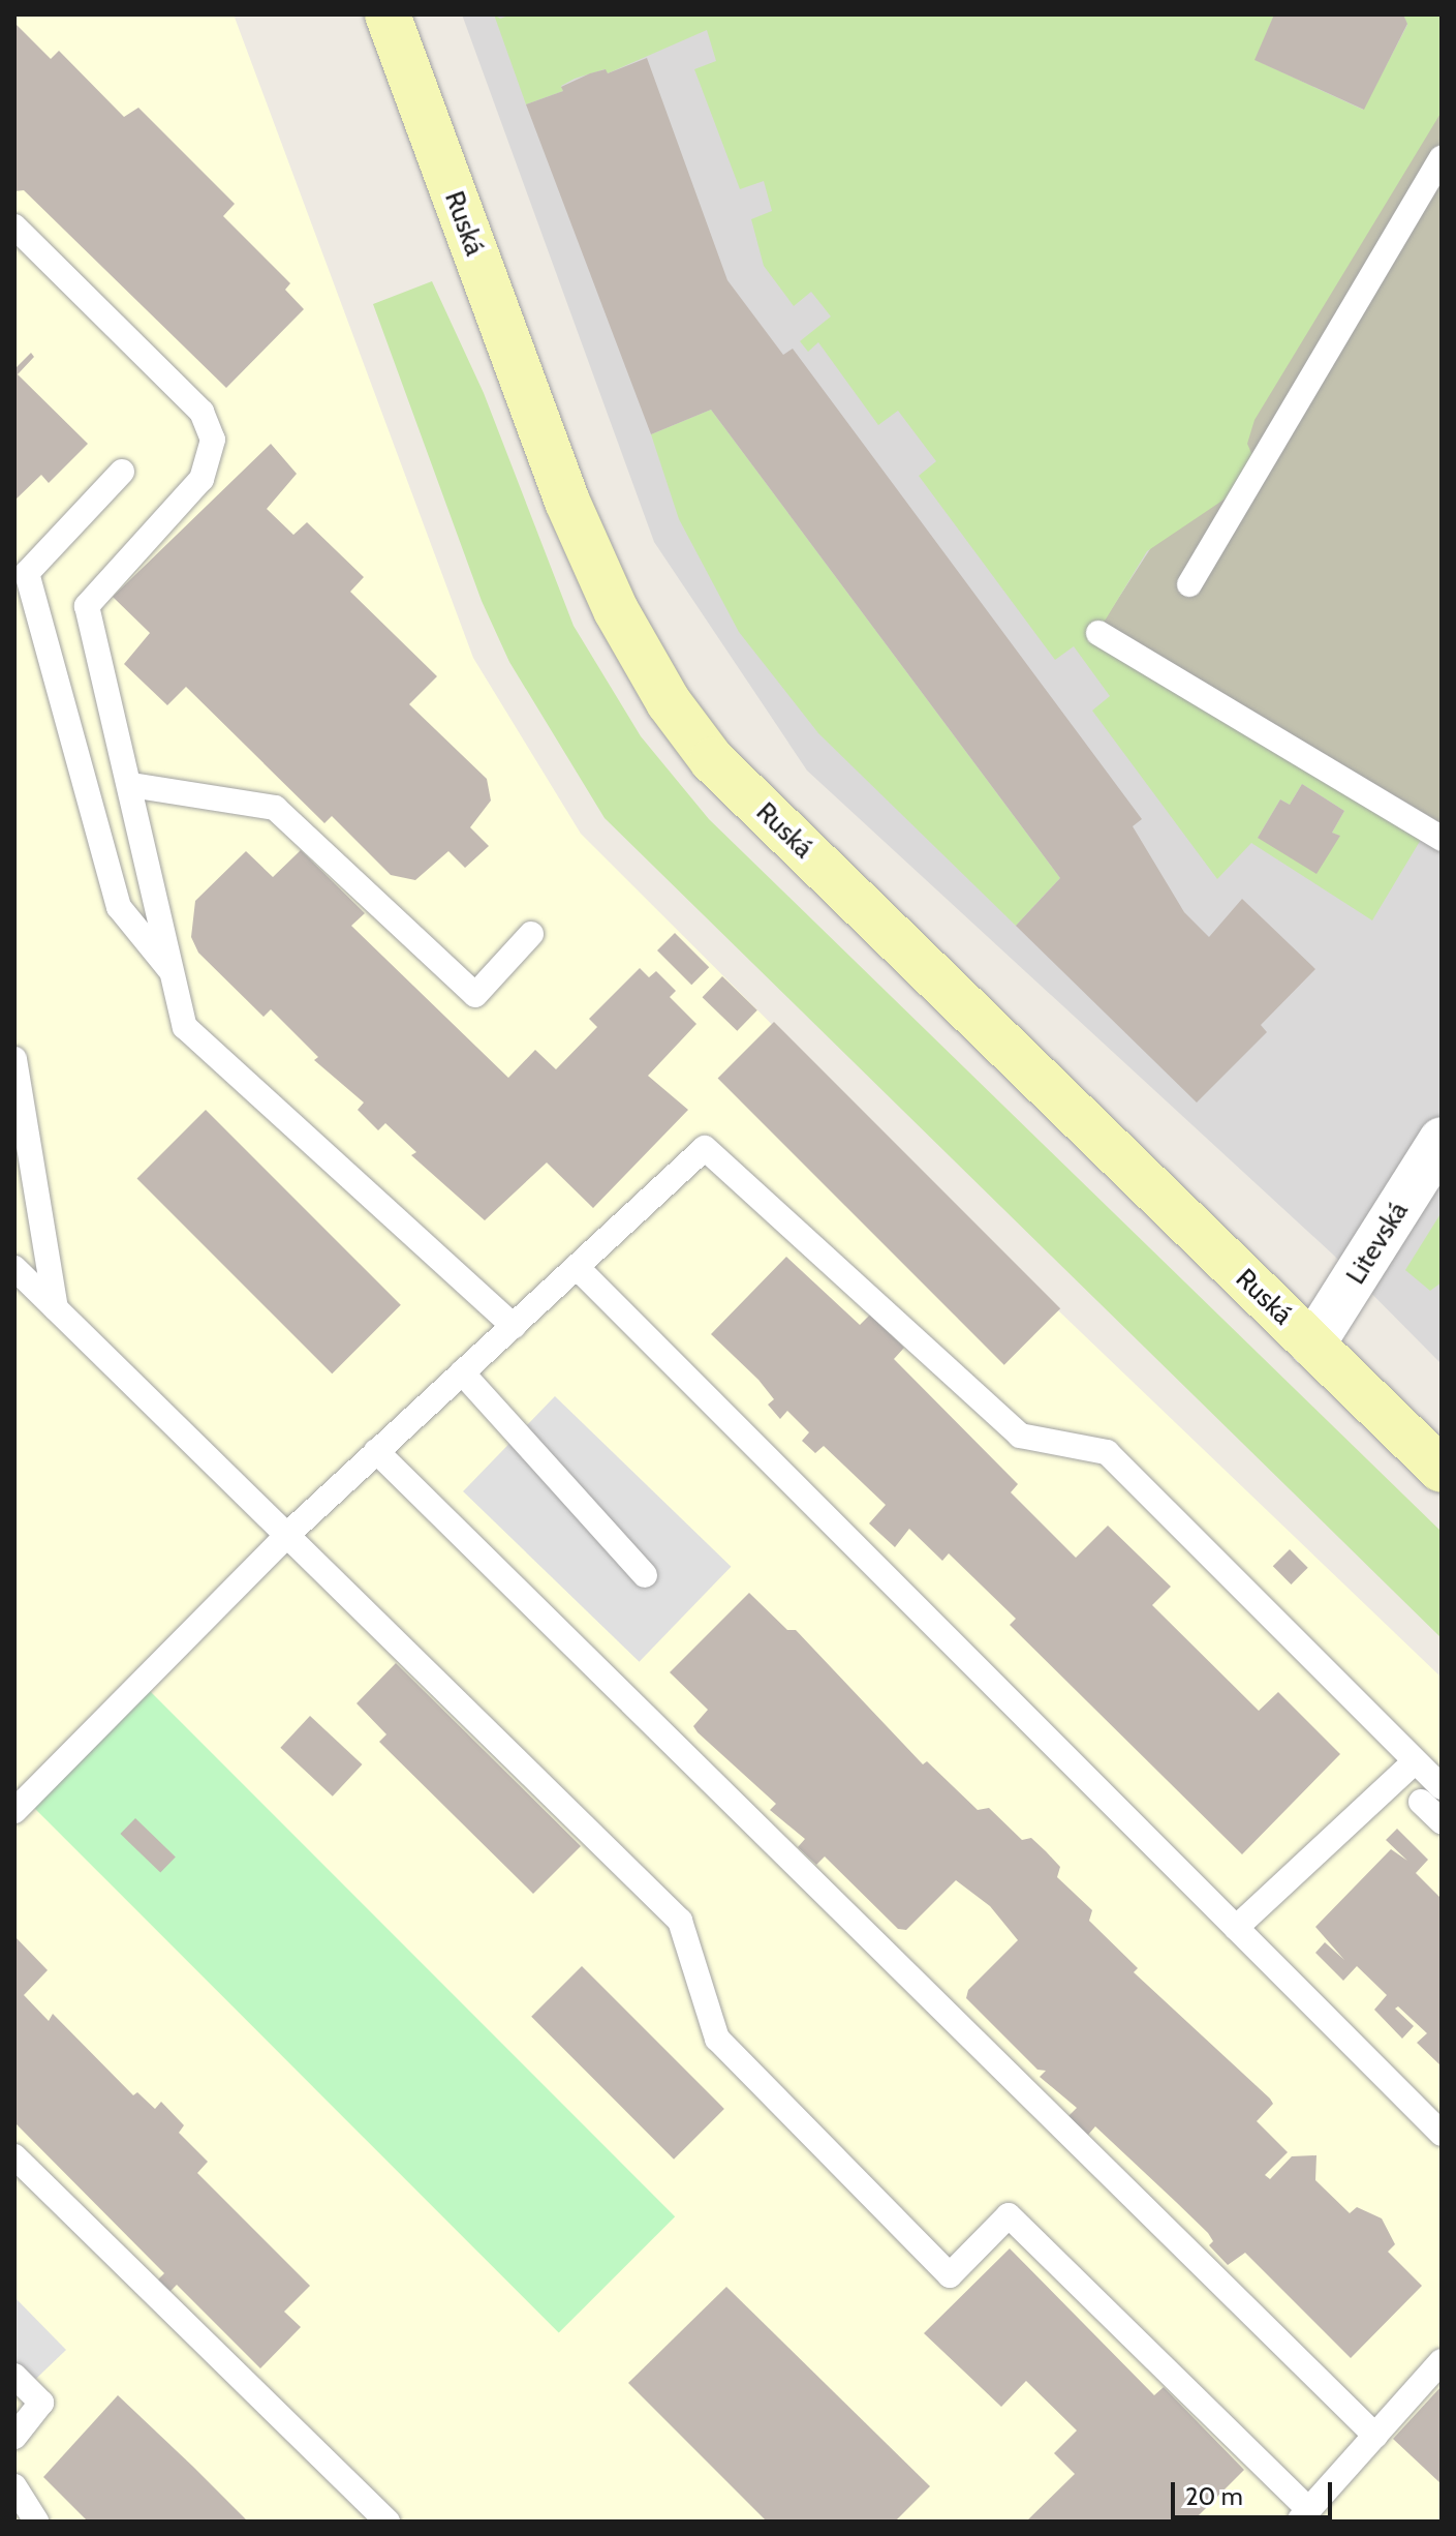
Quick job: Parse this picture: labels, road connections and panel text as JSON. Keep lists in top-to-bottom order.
{
  "streets": {
    "street": ["Ruská", "Litevská"]
  },
  "crossings": [
    ["Ruská", "Litevská"]
  ],
  "scale_bar": "20 m"
}
